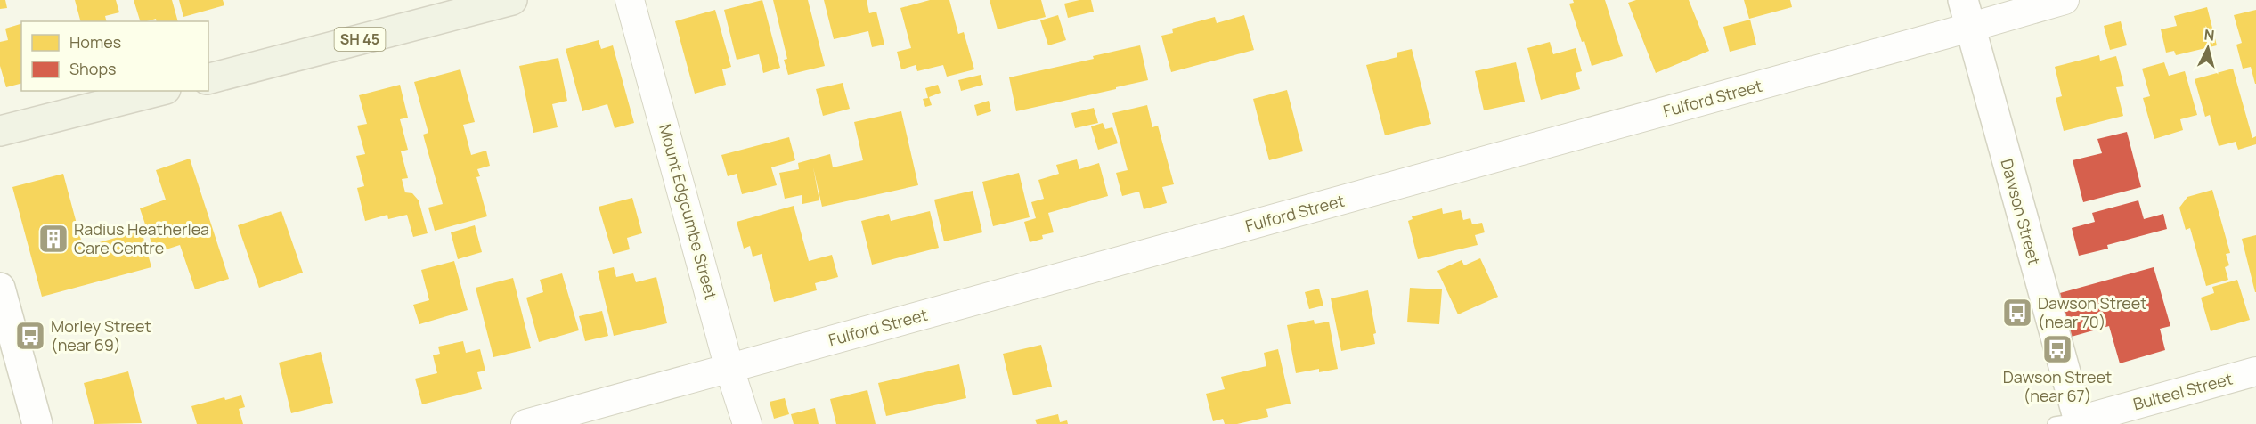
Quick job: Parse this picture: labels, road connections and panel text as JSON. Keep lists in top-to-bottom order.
{
  "streets": {
    "main road": ["SH 45"],
    "street": [
      "Fulford Street",
      "Mount Edgcumbe Street",
      "Dawson Street",
      "Bulteel Street"
    ]
  },
  "crossings": [
    ["Fulford Street", "Mount Edgcumbe Street"],
    ["Fulford Street", "Dawson Street"],
    ["Dawson Street", "Bulteel Street"]
  ],
  "places": {
    "building": ["Radius Heatherlea Care Centre"],
    "bus stop": ["Dawson Street (near 70)", "Morley Street (near 69)", "Dawson Street (near 67)"]
  },
  "legend": ["Homes", "Shops"],
  "north": "top"
}
